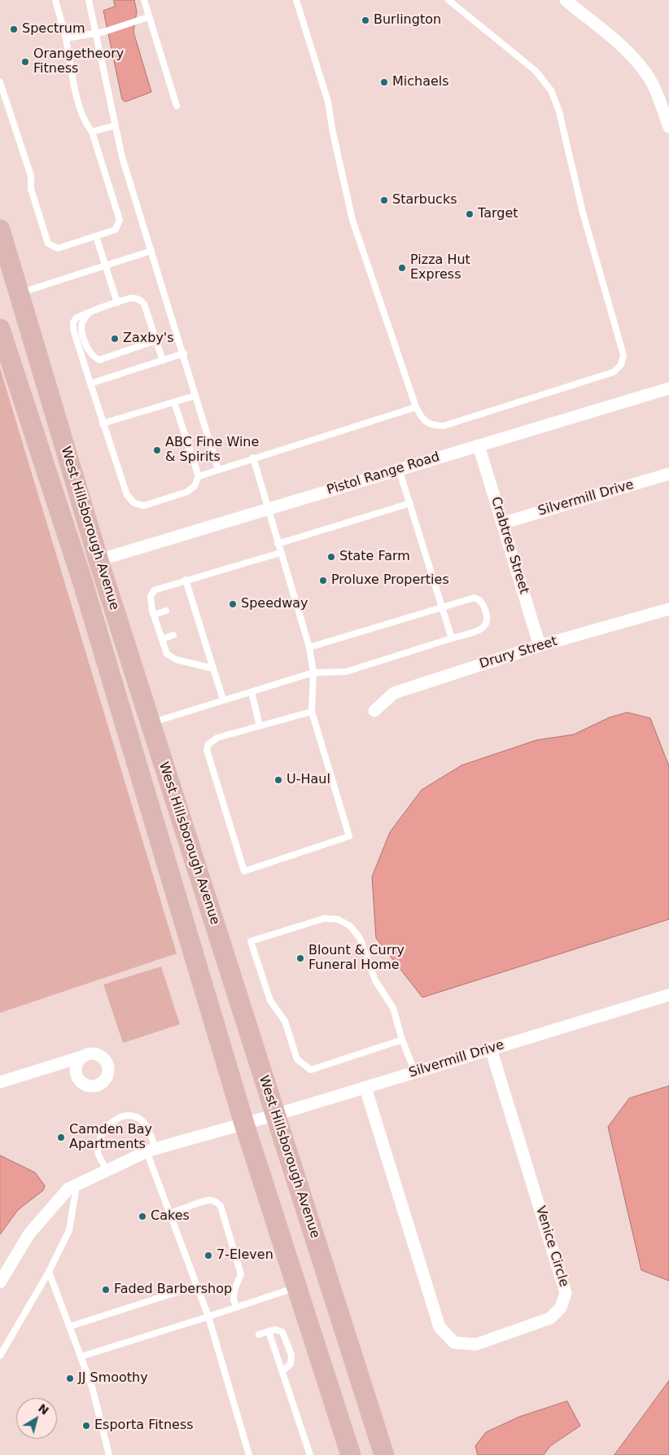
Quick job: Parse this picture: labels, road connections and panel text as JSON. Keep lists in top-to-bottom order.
{
  "streets": {
    "main road": ["West Hillsborough Avenue"],
    "street": [
      "Pistol Range Road",
      "Silvermill Drive",
      "Crabtree Street",
      "Drury Street",
      "Venice Circle"
    ]
  },
  "crossings": [
    ["Pistol Range Road", "West Hillsborough Avenue"],
    ["Pistol Range Road", "Crabtree Street"],
    ["Silvermill Drive", "West Hillsborough Avenue"],
    ["Silvermill Drive", "Crabtree Street"],
    ["Silvermill Drive", "Venice Circle"],
    ["Crabtree Street", "Drury Street"]
  ],
  "places": [
    "Burlington",
    "Spectrum",
    "Orangetheory Fitness",
    "Michaels",
    "Starbucks",
    "Target",
    "Pizza Hut Express",
    "Zaxby's",
    "ABC Fine Wine & Spirits",
    "State Farm",
    "Proluxe Properties",
    "Speedway",
    "U-Haul",
    "Blount & Curry Funeral Home",
    "Camden Bay Apartments",
    "Cakes",
    "7-Eleven",
    "Faded Barbershop",
    "JJ Smoothy",
    "Esporta Fitness"
  ],
  "north": "top right"
}
